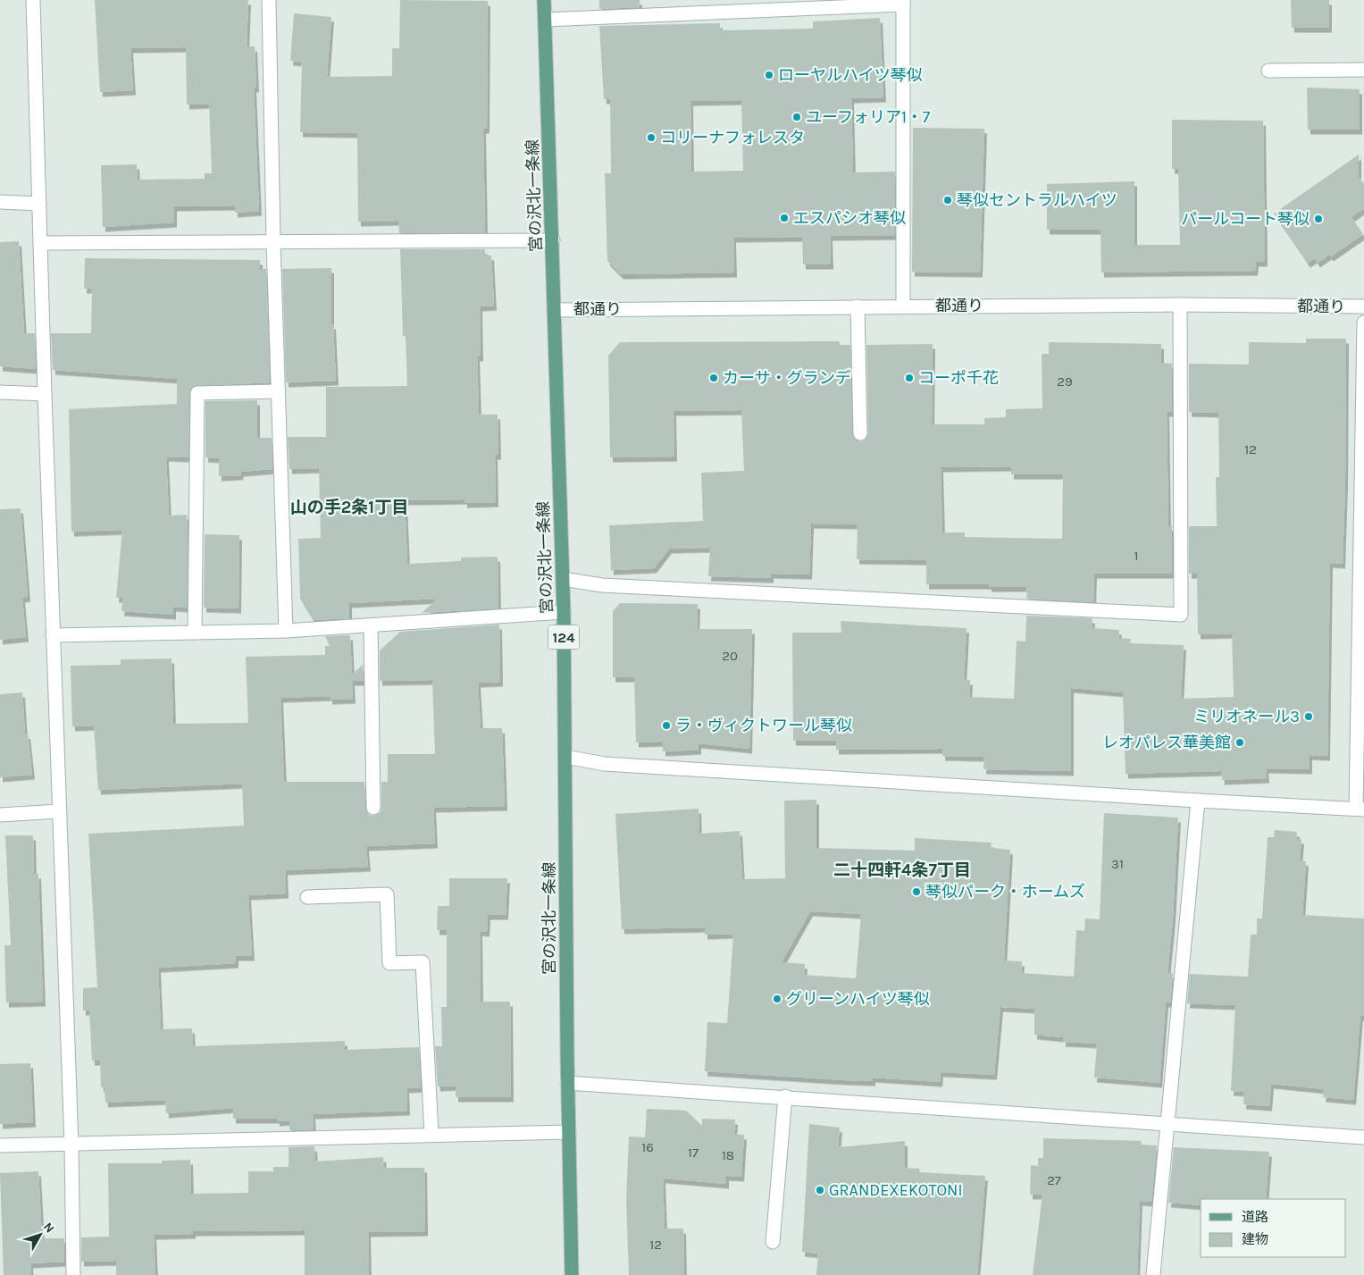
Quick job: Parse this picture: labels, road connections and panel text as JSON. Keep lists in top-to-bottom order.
{
  "streets": {
    "main road": ["宮の沢北一条線", "124"],
    "street": ["都通り"]
  },
  "crossings": [
    ["宮の沢北一条線", "都通り"]
  ],
  "districts": ["山の手2条1丁目", "二十四軒4条7丁目"],
  "places": [
    "ローヤルハイツ琴似",
    "ユーフォリア1・7",
    "コリーナフォレスタ",
    "琴似セントラルハイツ",
    "エスパシオ琴似",
    "パールコート琴似",
    "カーサ・グランデ",
    "コーポ千花",
    "ミリオネール3",
    "ラ・ヴィクトワール琴似",
    "レオパレス華美館",
    "琴似パーク・ホームズ",
    "グリーンハイツ琴似",
    "GRANDEXEKOTONI"
  ],
  "house_numbers": [
    "29",
    "12",
    "1",
    "20",
    "31",
    "16",
    "17",
    "18",
    "27",
    "12"
  ],
  "legend": ["道路", "建物"],
  "north": "top right"
}
